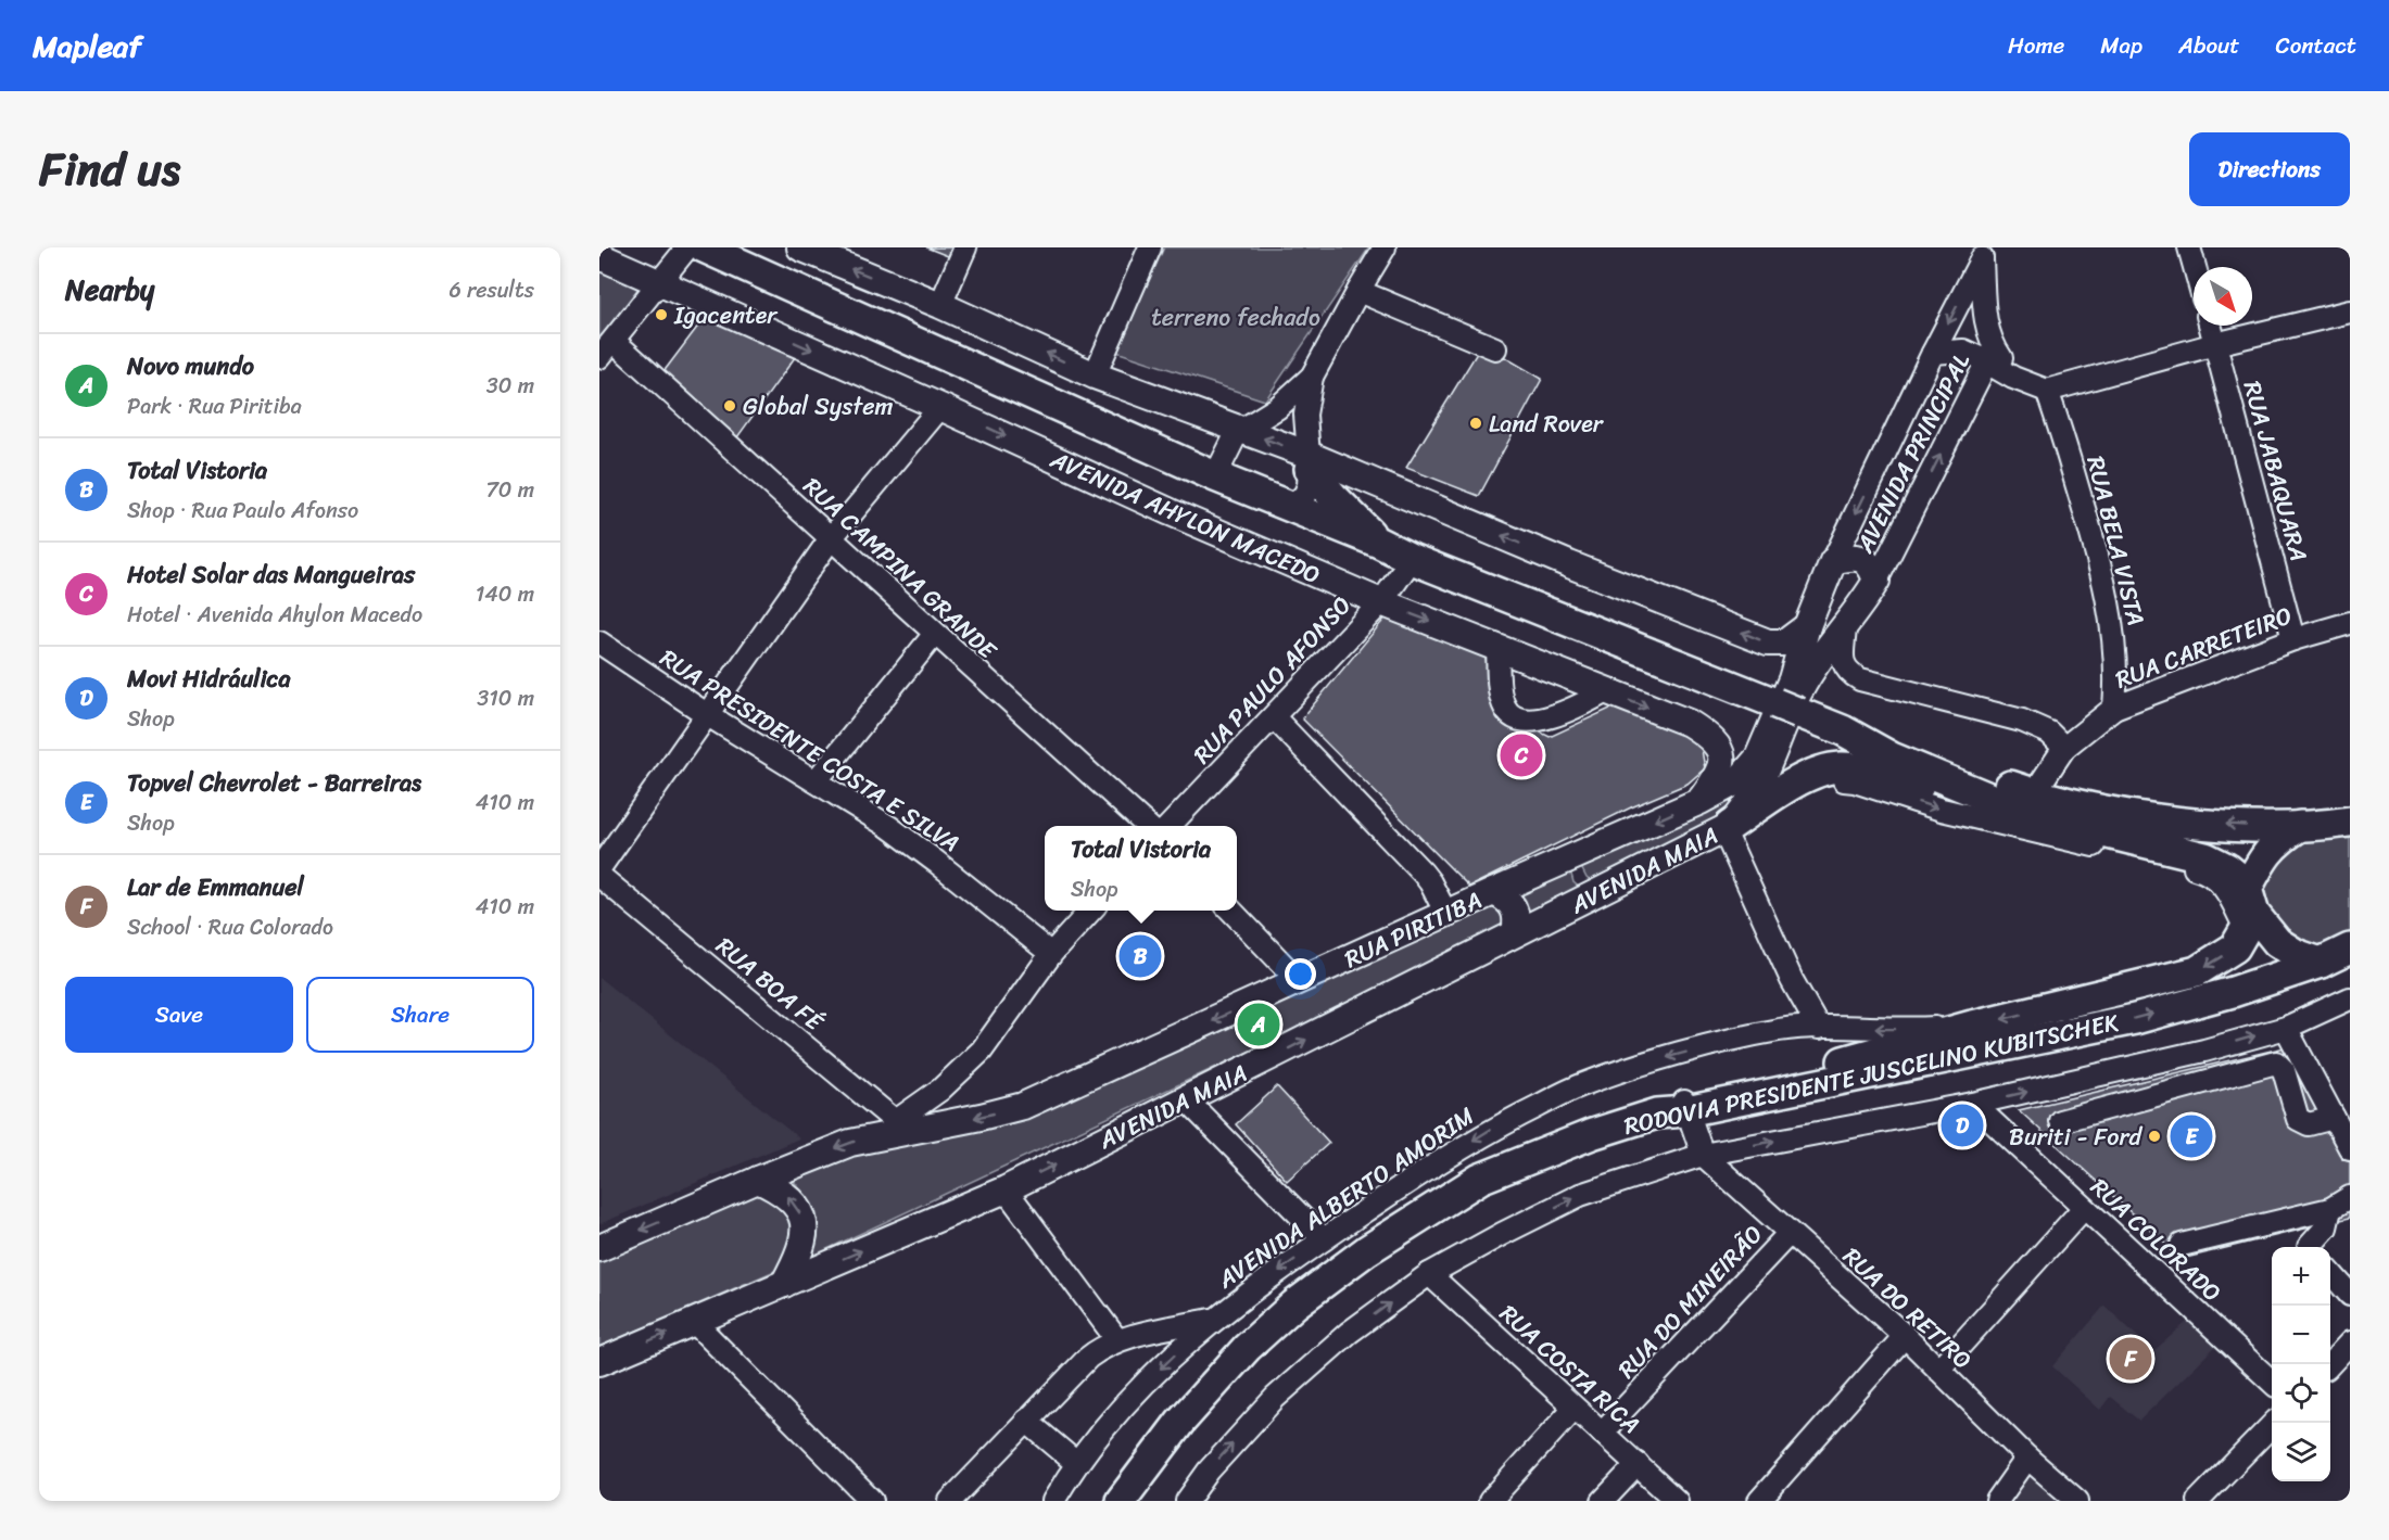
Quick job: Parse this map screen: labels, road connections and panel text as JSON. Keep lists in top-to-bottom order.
{
  "streets": {
    "highway": ["RODOVIA PRESIDENTE JUSCELINO KUBITSCHEK"],
    "main road": ["AVENIDA AHYLON MACEDO", "AVENIDA MAIA", "RUA PIRITIBA"],
    "street": [
      "AVENIDA PRINCIPAL",
      "RUA JABAQUARA",
      "RUA BELA VISTA",
      "RUA CAMPINA GRANDE",
      "RUA CARRETEIRO",
      "RUA PAULO AFONSO",
      "RUA PRESIDENTE COSTA E SILVA",
      "RUA BOA FÉ",
      "AVENIDA ALBERTO AMORIM",
      "RUA COLORADO",
      "RUA DO MINEIRÃO",
      "RUA DO RETIRO",
      "RUA COSTA RICA"
    ]
  },
  "crossings": [
    ["AVENIDA PRINCIPAL", "AVENIDA MAIA"],
    ["RUA JABAQUARA", "RUA CARRETEIRO"],
    ["AVENIDA AHYLON MACEDO", "RUA PAULO AFONSO"],
    ["AVENIDA AHYLON MACEDO", "RUA PIRITIBA"],
    ["RUA BELA VISTA", "RUA CARRETEIRO"],
    ["RUA PIRITIBA", "RUA BOA FÉ"],
    ["RUA DO MINEIRÃO", "RUA DO RETIRO"],
    ["RUA DO MINEIRÃO", "RUA COSTA RICA"]
  ],
  "one_way": ["AVENIDA MAIA", "RUA PIRITIBA"],
  "parks": ["terreno fechado"],
  "places": [
    "Igacenter",
    "Global System",
    "Land Rover",
    "Buriti - Ford"
  ],
  "north": "bottom right",
  "page": {
    "header": "Mapleaf",
    "nav": [
      "Home",
      "Map",
      "About",
      "Contact"
    ],
    "title": "Find us",
    "buttons": [
      "Directions",
      ["Save", "Share"]
    ],
    "heading": ["Nearby", "6 results"],
    "list": [
      {
        "mark": "A",
        "name": "Novo mundo",
        "note": "Park · Rua Piritiba",
        "value": "30 m"
      },
      {
        "mark": "B",
        "name": "Total Vistoria",
        "note": "Shop · Rua Paulo Afonso",
        "value": "70 m"
      },
      {
        "mark": "C",
        "name": "Hotel Solar das Mangueiras",
        "note": "Hotel · Avenida Ahylon Macedo",
        "value": "140 m"
      },
      {
        "mark": "D",
        "name": "Movi Hidráulica",
        "note": "Shop",
        "value": "310 m"
      },
      {
        "mark": "E",
        "name": "Topvel Chevrolet - Barreiras",
        "note": "Shop",
        "value": "410 m"
      },
      {
        "mark": "F",
        "name": "Lar de Emmanuel",
        "note": "School · Rua Colorado",
        "value": "410 m"
      }
    ],
    "pins": [
      "C",
      "B",
      "A",
      "D",
      "E",
      "F"
    ],
    "popup": ["Total Vistoria", "Shop"],
    "map_buttons": ["+", "−"]
  }
}
